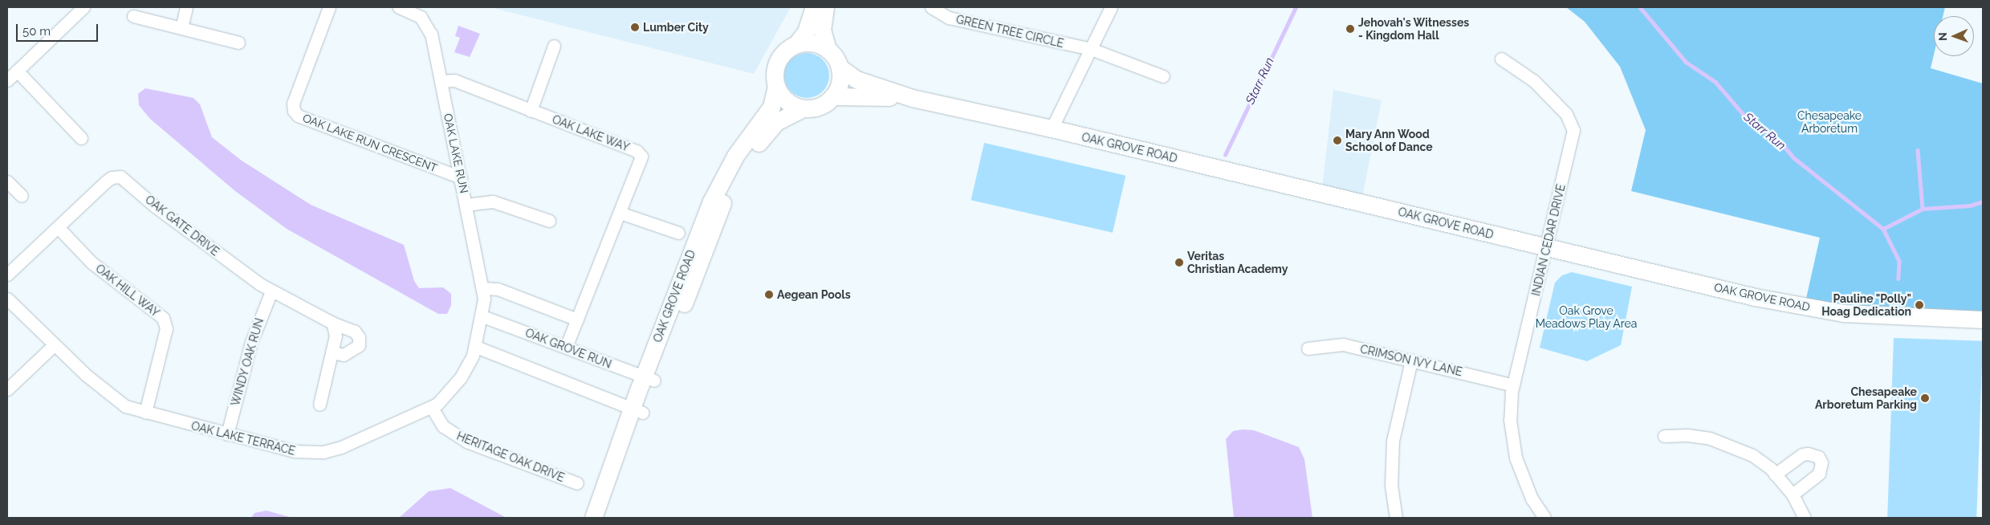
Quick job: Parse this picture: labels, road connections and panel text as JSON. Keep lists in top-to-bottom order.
{
  "streets": {
    "street": [
      "GREEN TREE CIRCLE",
      "OAK LAKE WAY",
      "OAK LAKE RUN CRESCENT",
      "OAK GROVE ROAD",
      "OAK LAKE RUN",
      "OAK GATE DRIVE",
      "INDIAN CEDAR DRIVE",
      "OAK HILL WAY",
      "OAK GROVE RUN",
      "CRIMSON IVY LANE",
      "WINDY OAK RUN",
      "OAK LAKE TERRACE",
      "HERITAGE OAK DRIVE"
    ]
  },
  "crossings": [
    ["OAK LAKE WAY", "OAK LAKE RUN"],
    ["OAK LAKE WAY", "OAK GROVE RUN"],
    ["OAK LAKE RUN CRESCENT", "OAK LAKE RUN"],
    ["OAK GROVE ROAD", "INDIAN CEDAR DRIVE"],
    ["OAK GROVE ROAD", "OAK GROVE RUN"],
    ["OAK LAKE RUN", "OAK GROVE RUN"],
    ["OAK LAKE RUN", "OAK LAKE TERRACE"],
    ["OAK GATE DRIVE", "OAK HILL WAY"],
    ["OAK GATE DRIVE", "WINDY OAK RUN"],
    ["INDIAN CEDAR DRIVE", "CRIMSON IVY LANE"],
    ["OAK HILL WAY", "OAK LAKE TERRACE"],
    ["OAK GROVE RUN", "OAK LAKE TERRACE"],
    ["WINDY OAK RUN", "OAK LAKE TERRACE"],
    ["OAK LAKE TERRACE", "HERITAGE OAK DRIVE"]
  ],
  "water": ["Starr Run"],
  "parks": ["Chesapeake Arboretum", "Oak Grove Meadows Play Area"],
  "places": [
    "Lumber City",
    "Jehovah's Witnesses - Kingdom Hall",
    "Mary Ann Wood School of Dance",
    "Veritas Christian Academy",
    "Aegean Pools",
    "Pauline \"Polly\" Hoag Dedication",
    "Chesapeake Arboretum Parking"
  ],
  "scale_bar": "50 m",
  "north": "left"
}
